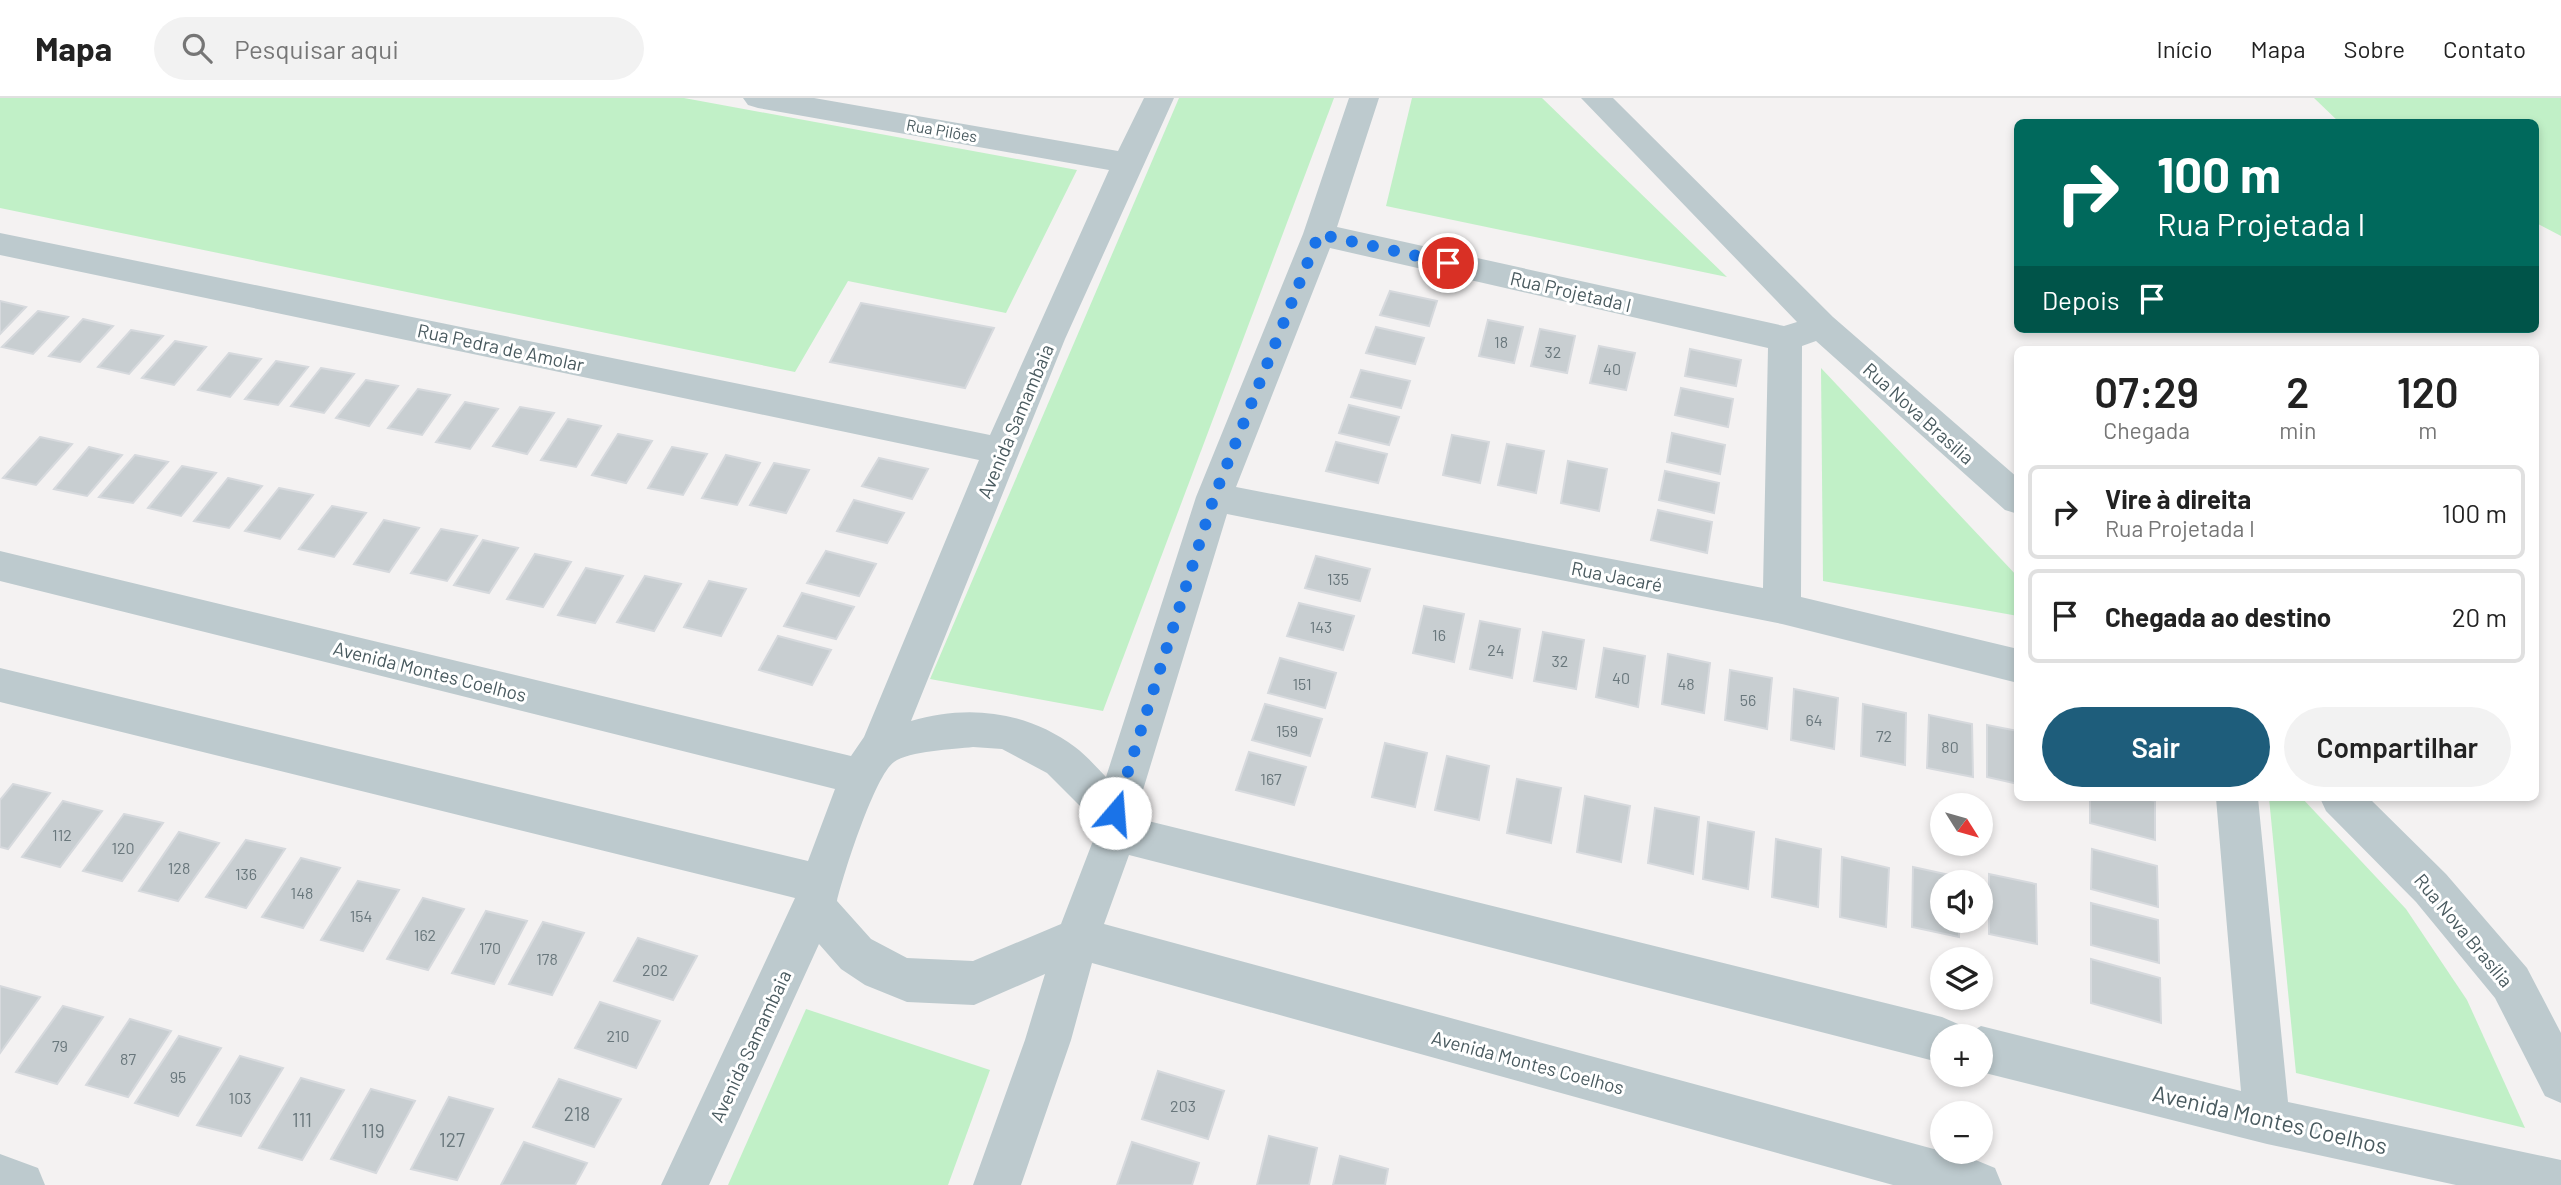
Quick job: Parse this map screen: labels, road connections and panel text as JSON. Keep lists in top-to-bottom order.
{
  "streets": {
    "street": [
      "Rua Pilões",
      "Rua Projetada I",
      "Rua Pedra de Amolar",
      "Rua Nova Brasília",
      "Avenida Samambaia",
      "Rua Jacaré",
      "Avenida Montes Coelhos"
    ]
  },
  "crossings": [
    ["Rua Pilões", "Avenida Samambaia"],
    ["Rua Pedra de Amolar", "Avenida Samambaia"],
    ["Avenida Samambaia", "Avenida Montes Coelhos"]
  ],
  "house_numbers": [
    "18",
    "32",
    "40",
    "135",
    "143",
    "16",
    "24",
    "32",
    "40",
    "151",
    "48",
    "56",
    "64",
    "159",
    "72",
    "80",
    "167",
    "112",
    "120",
    "128",
    "136",
    "148",
    "154",
    "162",
    "170",
    "178",
    "202",
    "210",
    "79",
    "87",
    "95",
    "103",
    "203",
    "218",
    "111",
    "119",
    "127"
  ],
  "north": "bottom right",
  "page": {
    "header": "Mapa",
    "search": "Pesquisar aqui",
    "nav": [
      "Início",
      "Mapa",
      "Sobre",
      "Contato"
    ],
    "turn": ["100 m", "Rua Projetada I"],
    "then": "Depois",
    "eta": [
      "07:29",
      "Chegada",
      "2",
      "min",
      "120",
      "m"
    ],
    "list": [
      {
        "name": "Vire à direita",
        "note": "Rua Projetada I",
        "value": "100 m"
      },
      {
        "name": "Chegada ao destino",
        "value": "20 m"
      }
    ],
    "buttons": ["Sair", "Compartilhar"],
    "map_buttons": ["+", "−"]
  }
}
